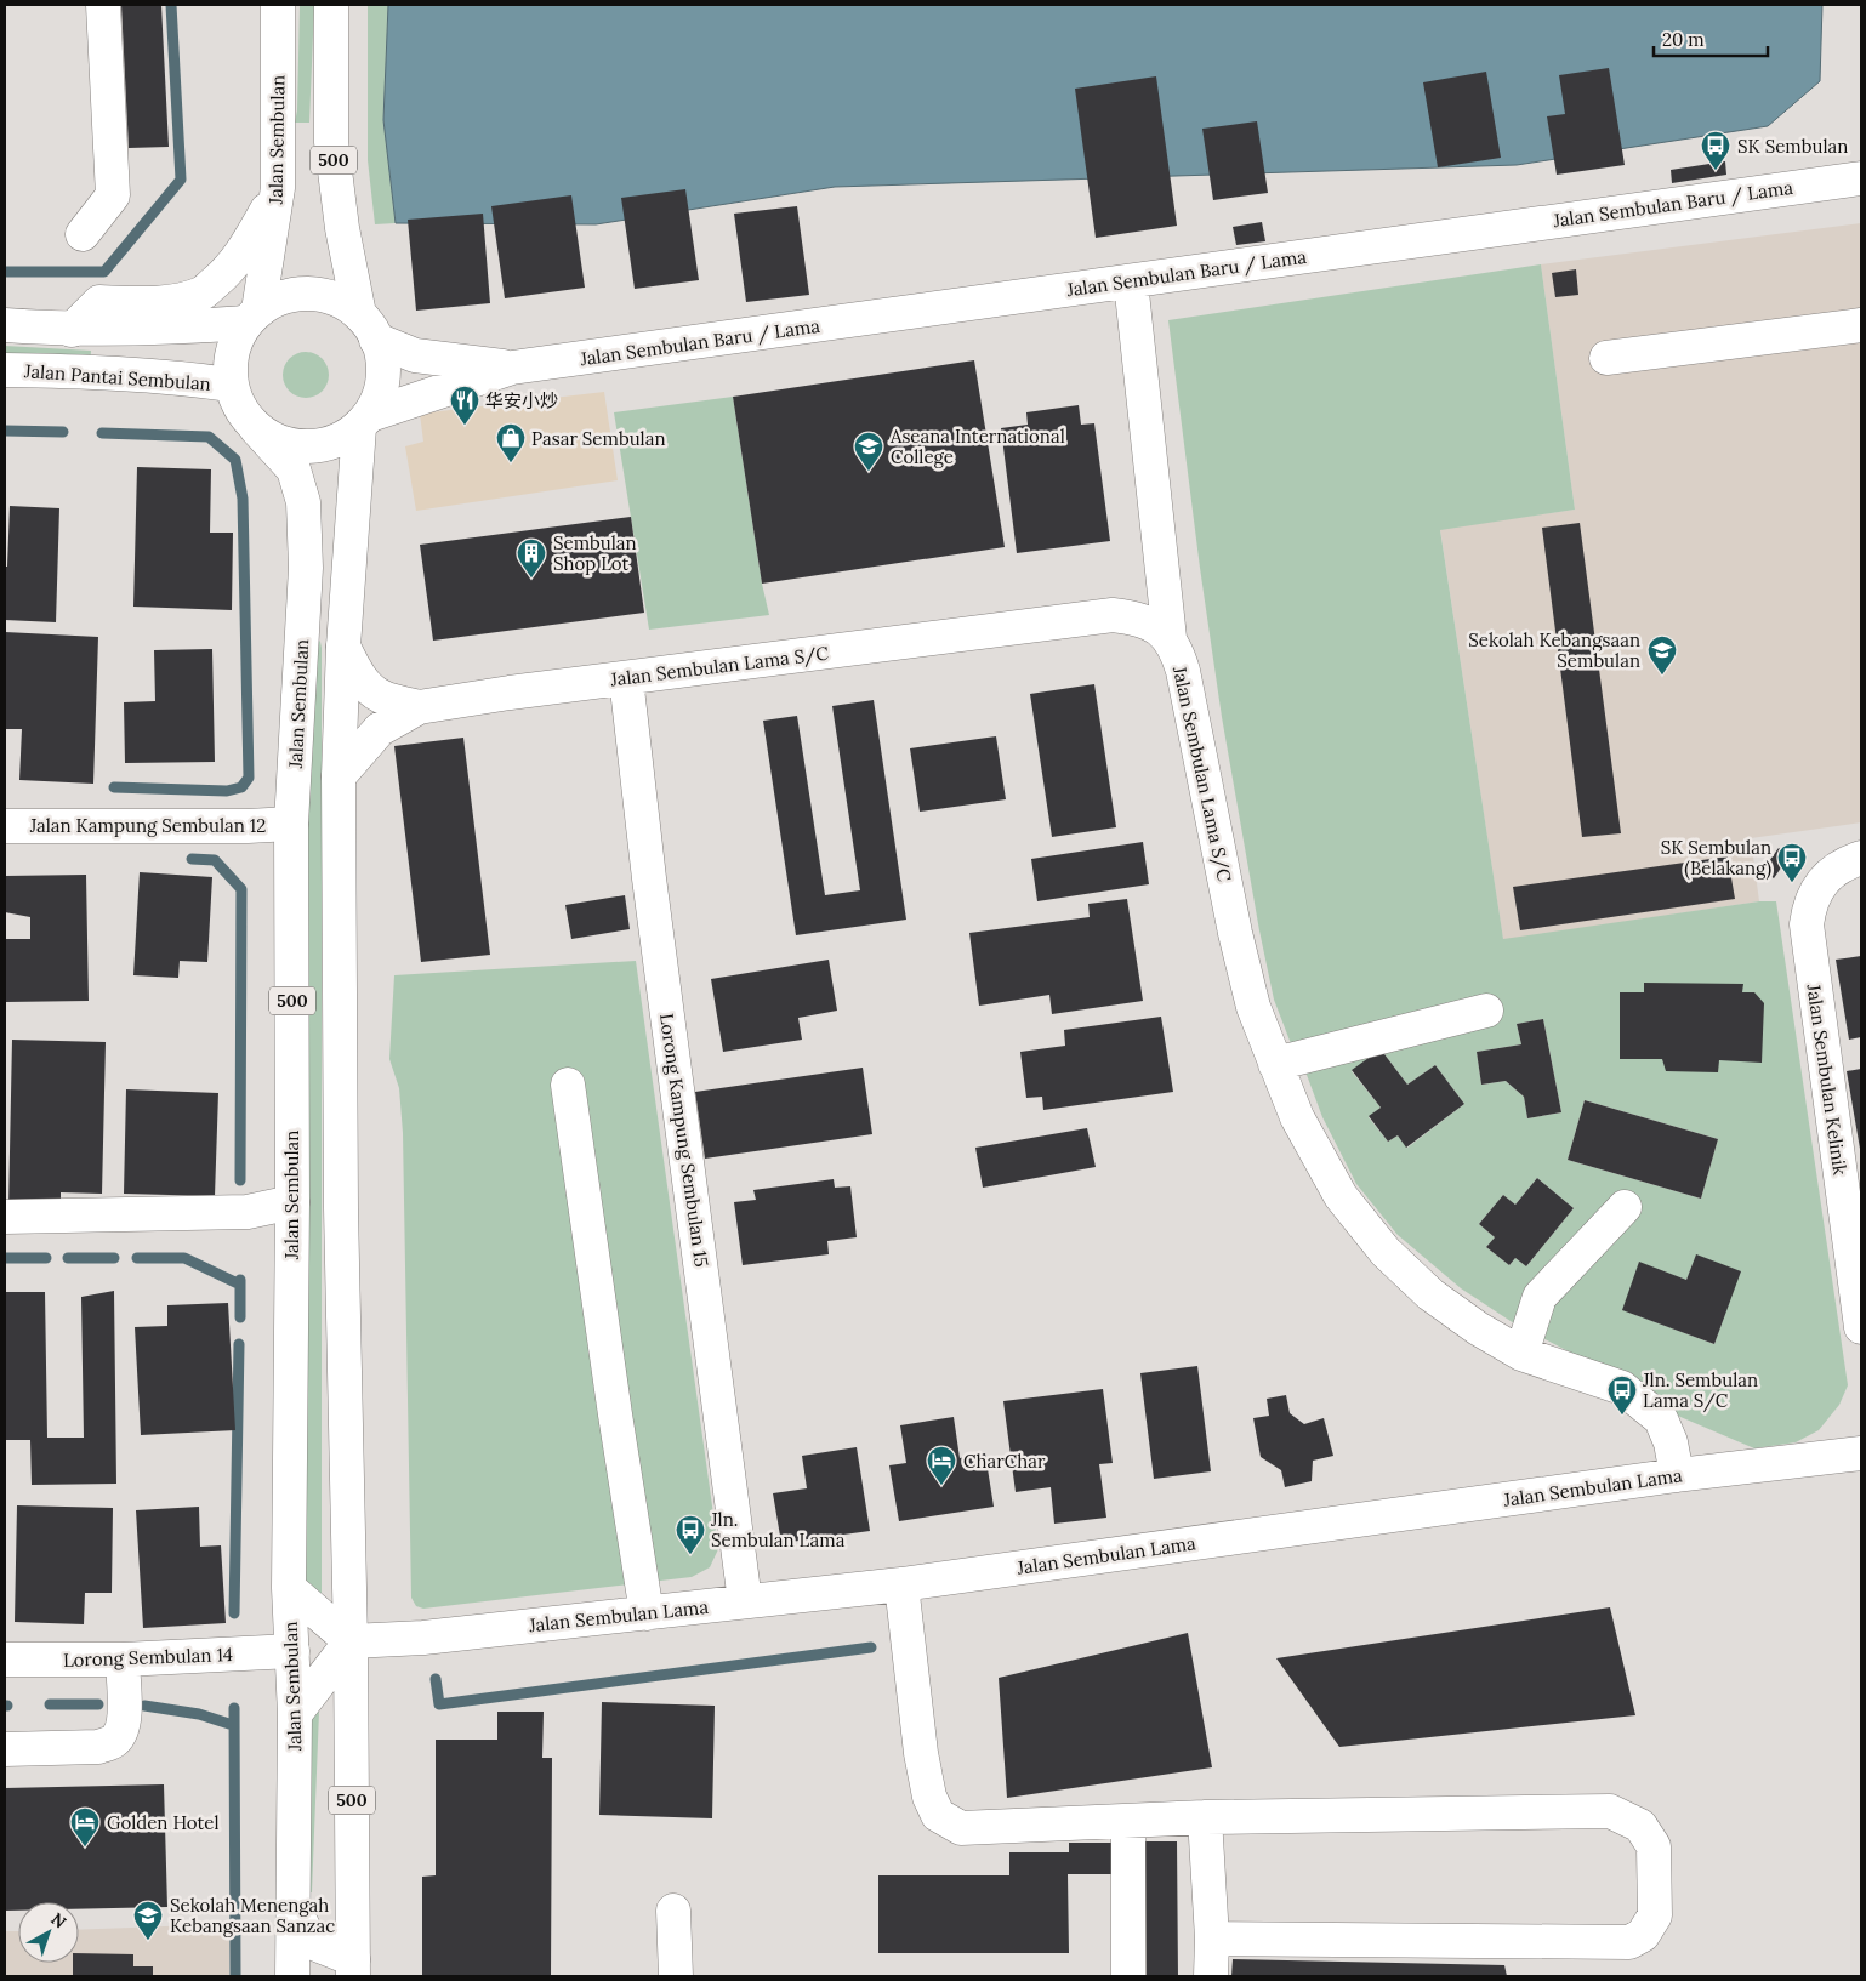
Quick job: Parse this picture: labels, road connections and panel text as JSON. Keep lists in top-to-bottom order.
{
  "streets": {
    "street": [
      "Jalan Sembulan",
      "500",
      "Jalan Sembulan Baru / Lama",
      "Jalan Pantai Sembulan",
      "Jalan Sembulan Lama S/C",
      "Jalan Kampung Sembulan 12",
      "Jalan Sembulan Kelinik",
      "Lorong Kampung Sembulan 15",
      "Jalan Sembulan Lama",
      "Lorong Sembulan 14"
    ]
  },
  "crossings": [
    ["Jalan Sembulan", "500"],
    ["Jalan Sembulan", "Jalan Pantai Sembulan"],
    ["Jalan Sembulan", "Jalan Kampung Sembulan 12"],
    ["Jalan Sembulan", "Lorong Sembulan 14"],
    ["500", "Jalan Pantai Sembulan"],
    ["500", "Jalan Sembulan Lama"],
    ["Jalan Sembulan Lama S/C", "Lorong Kampung Sembulan 15"],
    ["Jalan Sembulan Lama S/C", "Jalan Sembulan Lama"],
    ["Lorong Kampung Sembulan 15", "Jalan Sembulan Lama"]
  ],
  "places": {
    "bus stop": [
      "SK Sembulan",
      "SK Sembulan (Belakang)",
      "Jln. Sembulan Lama S/C",
      "Jln. Sembulan Lama"
    ],
    "restaurant": ["华安小炒"],
    "shop": ["Pasar Sembulan"],
    "school or university": ["Aseana International College", "Sekolah Kebangsaan Sembulan", "Sekolah Menengah Kebangsaan Sanzac"],
    "building": ["Sembulan Shop Lot"],
    "hotel": ["CharChar", "Golden Hotel"]
  },
  "scale_bar": "20 m",
  "north": "top right"
}
